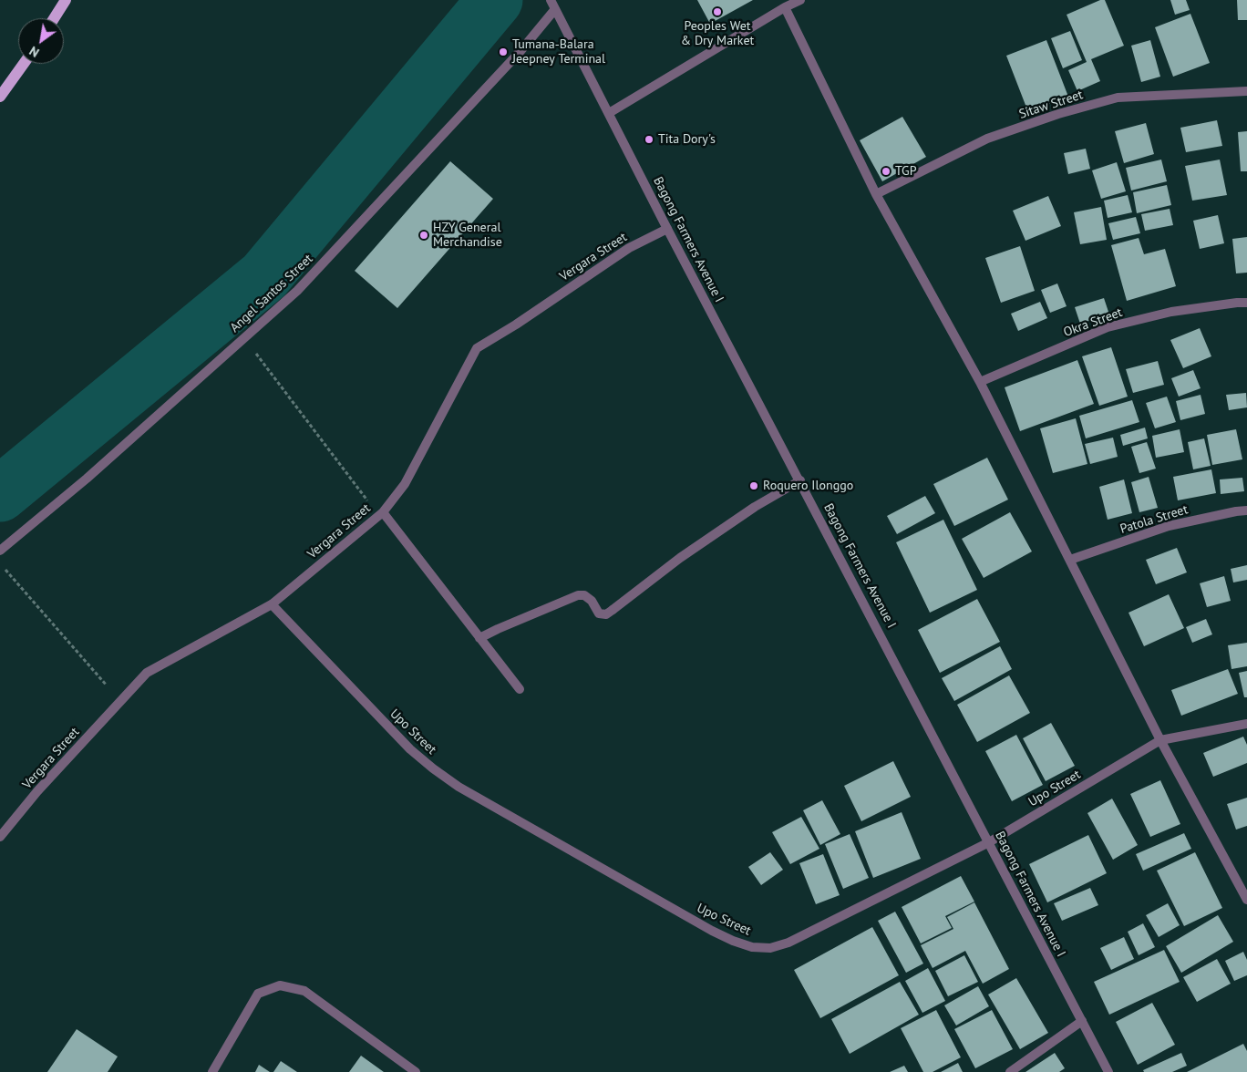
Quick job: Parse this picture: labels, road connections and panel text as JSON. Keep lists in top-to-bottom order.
{
  "streets": {
    "street": [
      "Sitaw Street",
      "Bagong Farmers Avenue I",
      "Vergara Street",
      "Angel Santos Street",
      "Okra Street",
      "Patola Street",
      "Upo Street"
    ]
  },
  "crossings": [
    ["Bagong Farmers Avenue I", "Vergara Street"],
    ["Bagong Farmers Avenue I", "Angel Santos Street"],
    ["Bagong Farmers Avenue I", "Upo Street"],
    ["Vergara Street", "Upo Street"]
  ],
  "places": [
    "Peoples Wet & Dry Market",
    "Tumana-Balara Jeepney Terminal",
    "Tita Dory's",
    "TGP",
    "HZY General Merchandise",
    "Roquero Ilonggo"
  ],
  "north": "bottom left"
}
